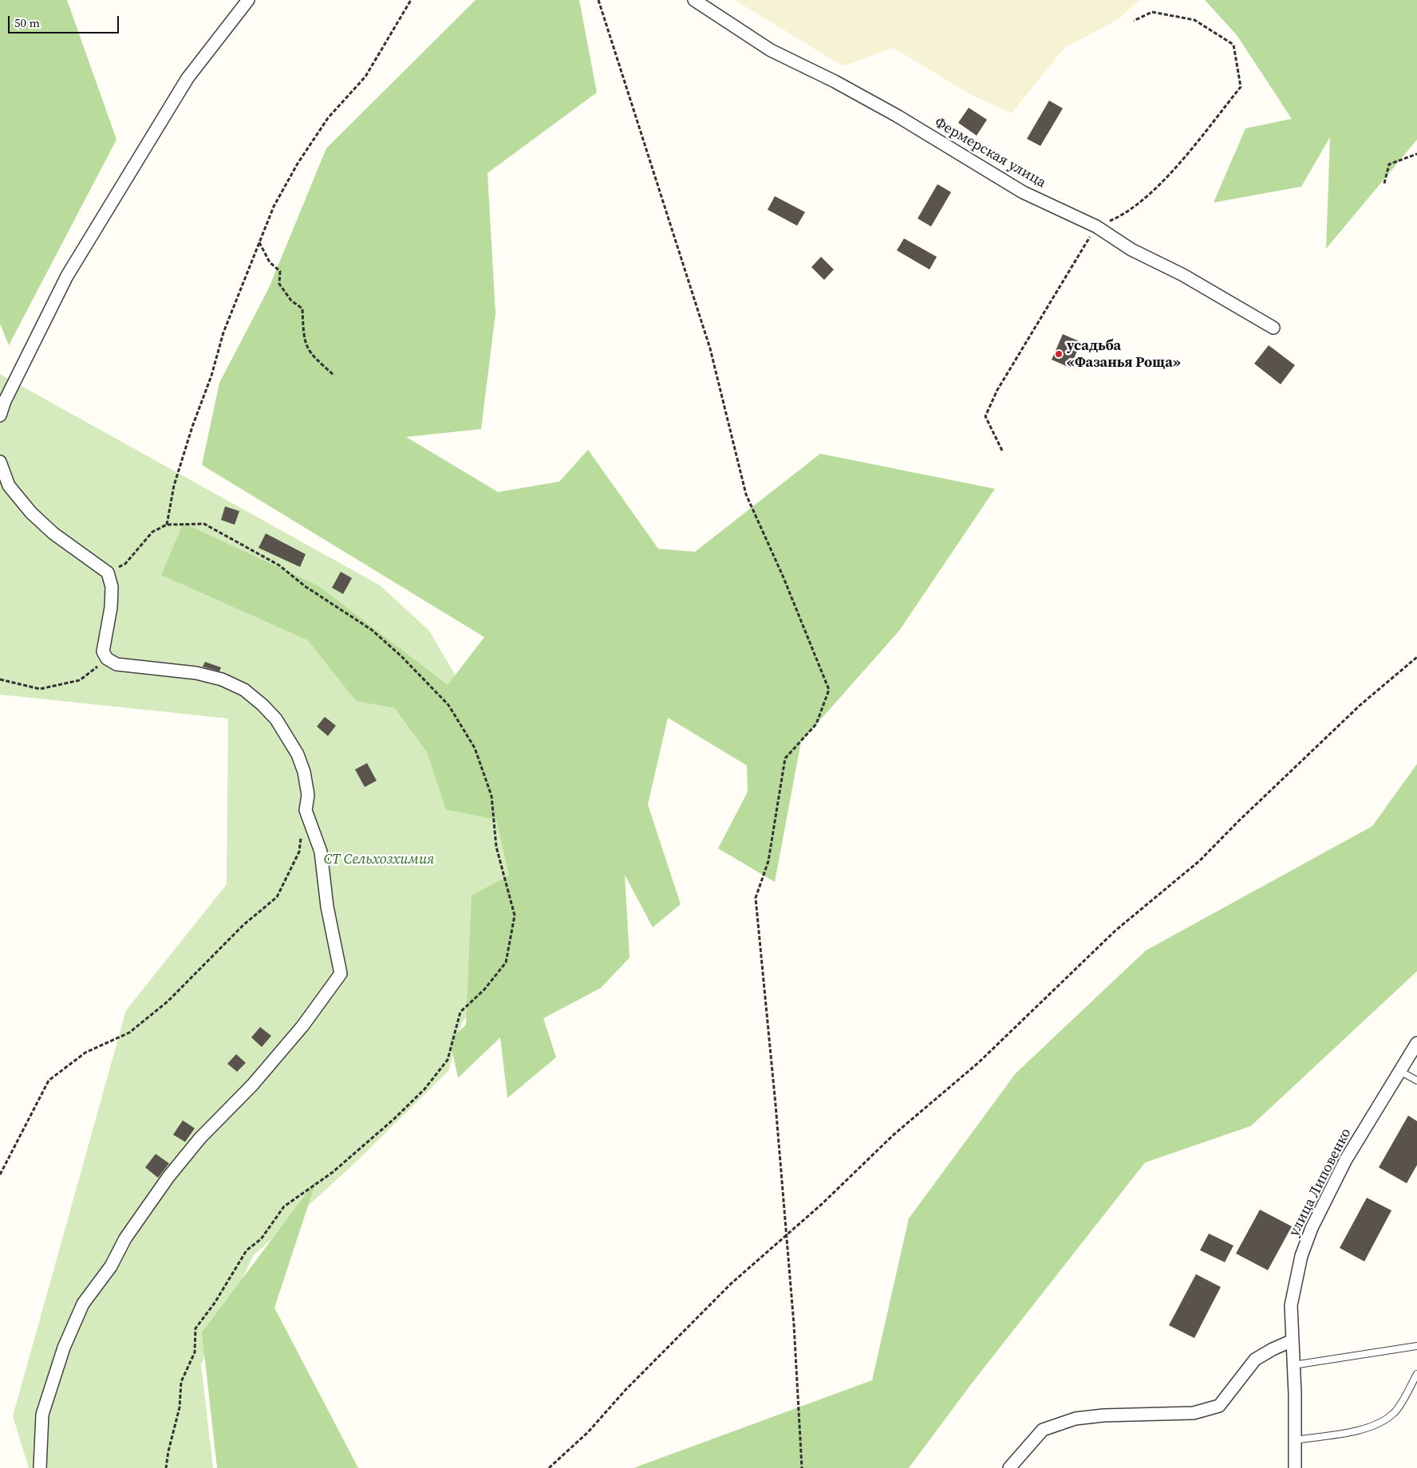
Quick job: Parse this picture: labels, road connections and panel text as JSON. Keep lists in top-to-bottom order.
{
  "streets": {
    "street": ["Фермерская улица", "улица Липовенко"]
  },
  "parks": ["СТ Сельхозхимия"],
  "places": ["усадьба «Фазанья Роща»"],
  "scale_bar": "50 m"
}
